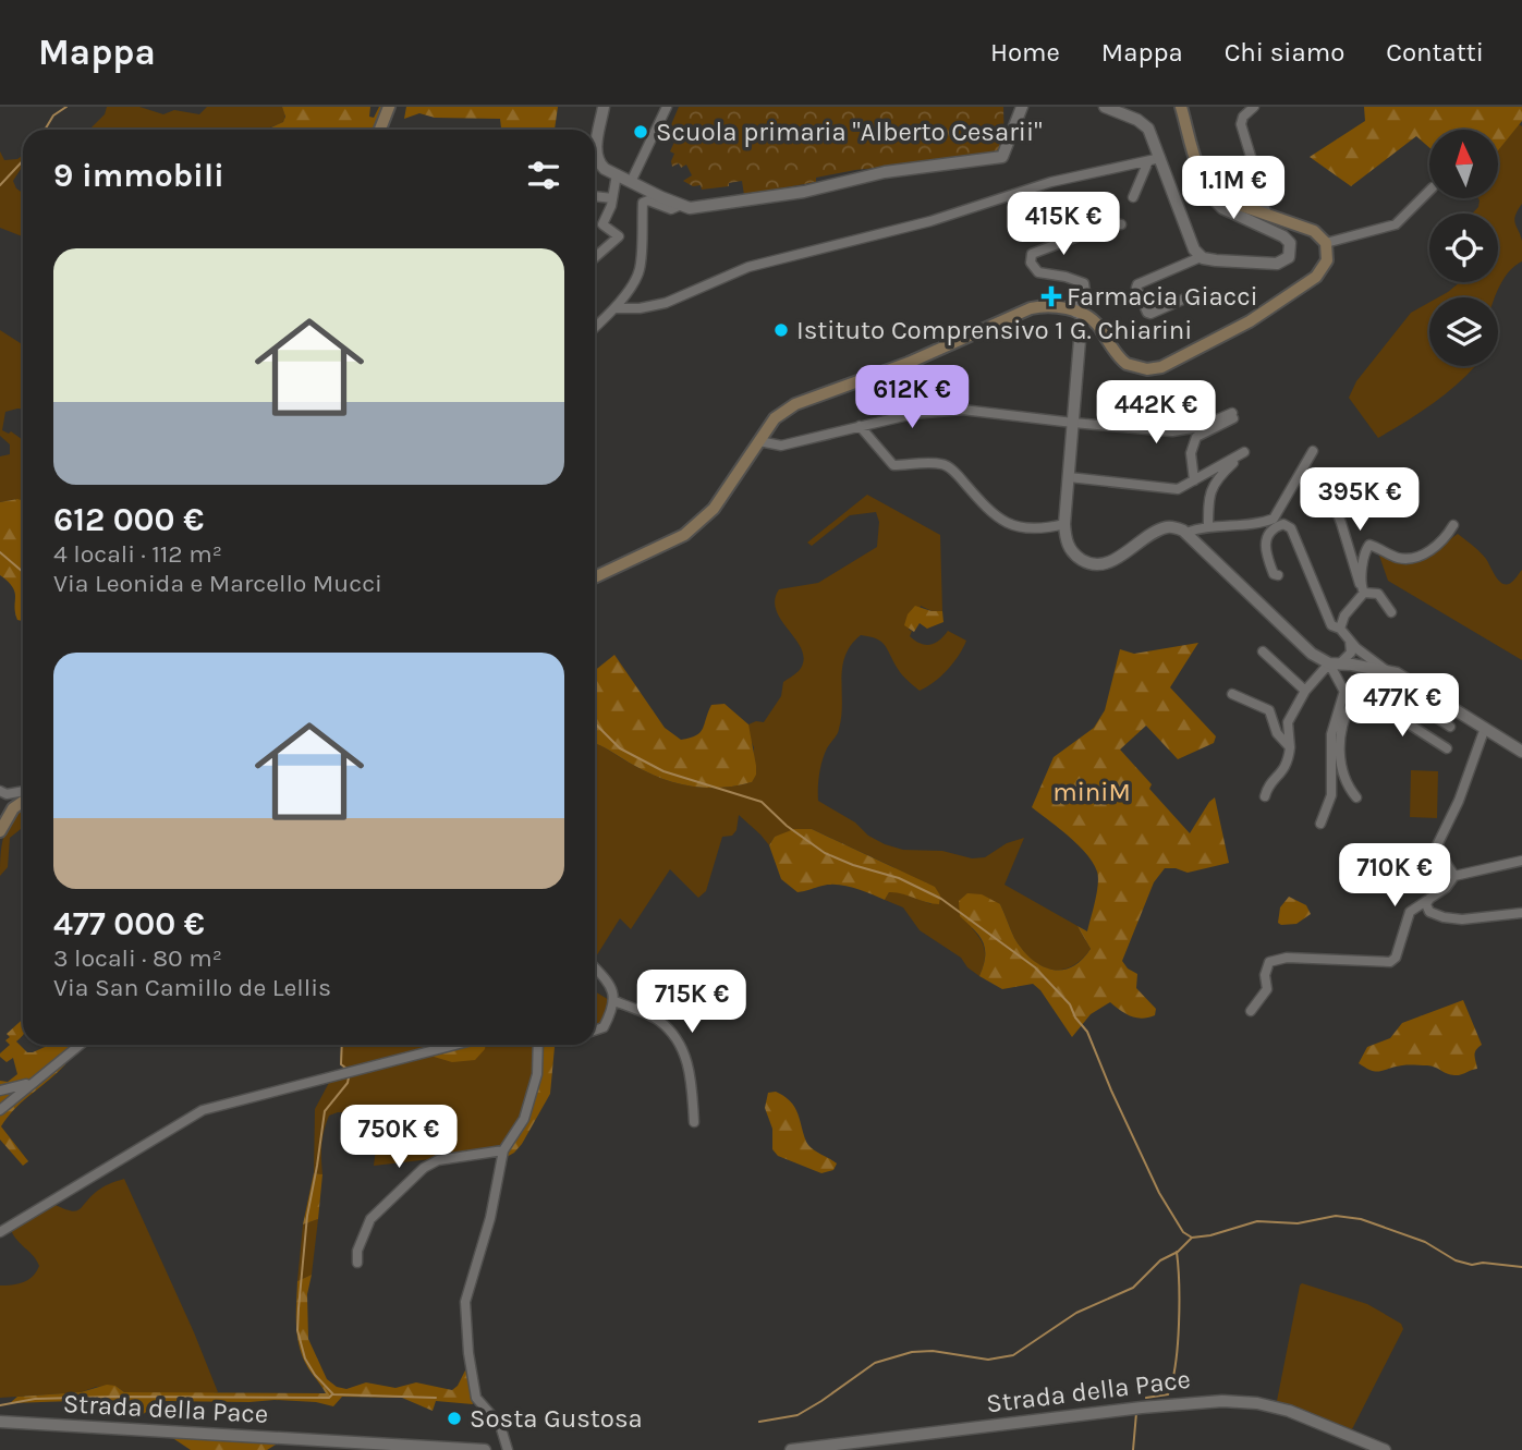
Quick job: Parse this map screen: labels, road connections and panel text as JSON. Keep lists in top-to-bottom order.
{
  "streets": {
    "street": ["Strada della Pace"]
  },
  "parks": ["miniM"],
  "places": {
    "other": ["Scuola primaria \"Alberto Cesarii\"", "Istituto Comprensivo 1 G. Chiarini", "Sosta Gustosa"],
    "health": ["Farmacia Giacci"]
  },
  "north": "top",
  "page": {
    "header": "Mappa",
    "nav": [
      "Home",
      "Mappa",
      "Chi siamo",
      "Contatti"
    ],
    "heading": "9 immobili",
    "price": [
      "1.1M €",
      "415K €",
      "612K €",
      "442K €",
      "395K €",
      "477K €",
      "710K €",
      "715K €",
      "750K €"
    ],
    "list": [
      {
        "name": "612 000 €",
        "note": "4 locali · 112 m² · Via Leonida e Marcello Mucci"
      },
      {
        "name": "477 000 €",
        "note": "3 locali · 80 m² · Via San Camillo de Lellis"
      }
    ]
  }
}
